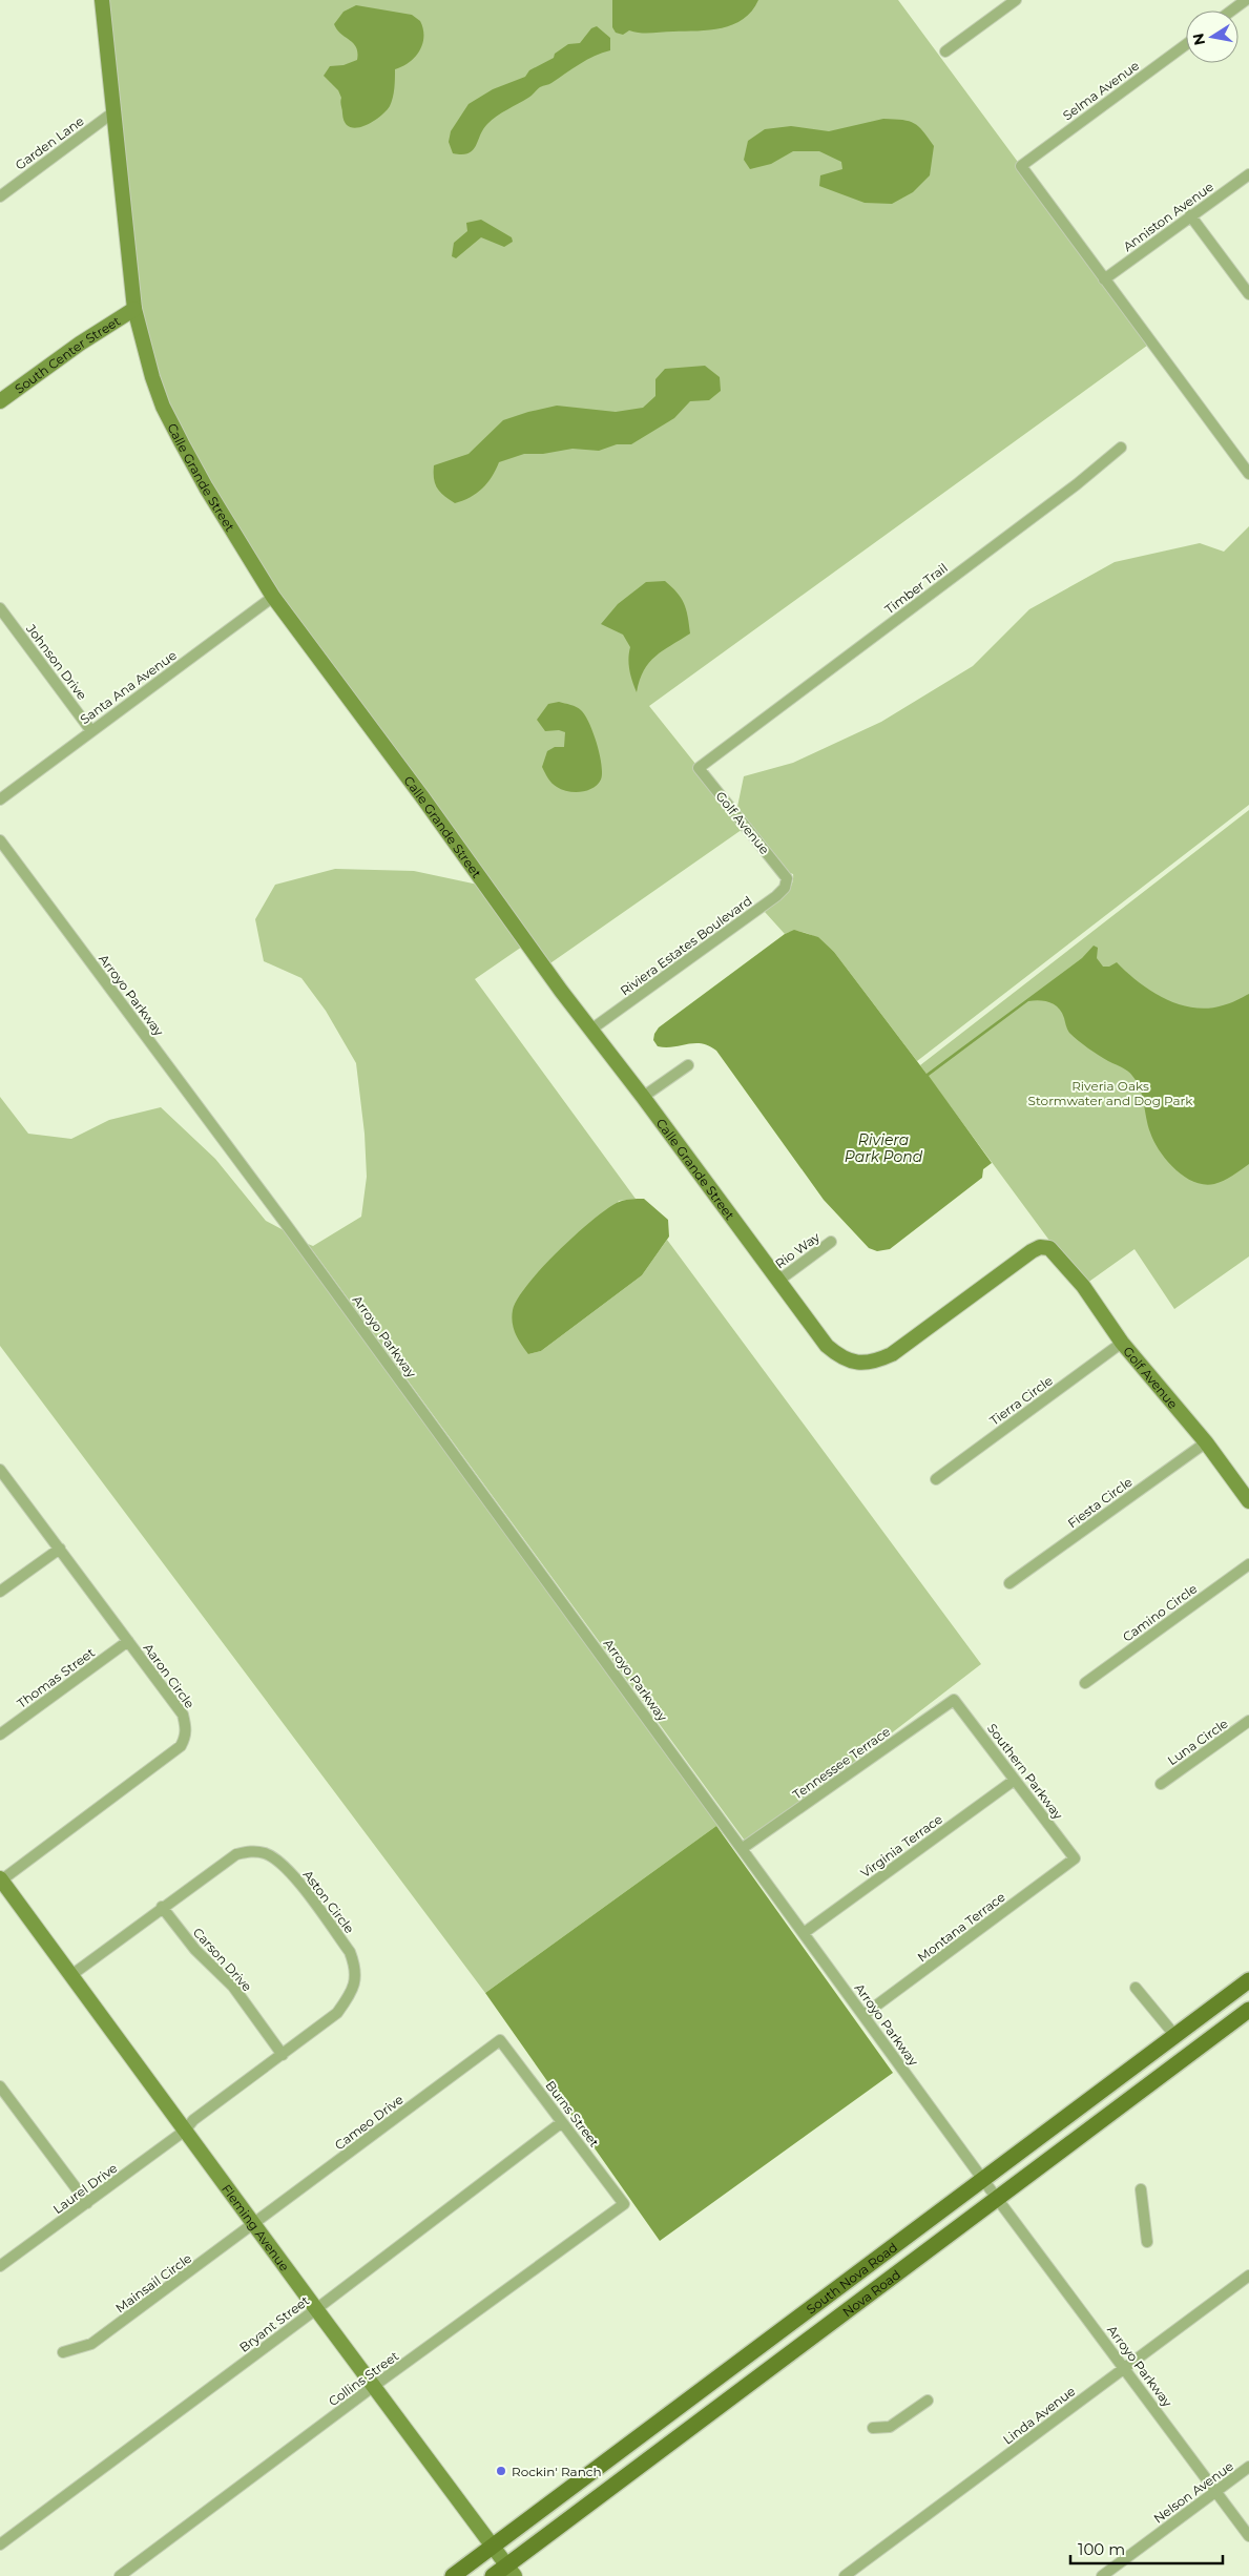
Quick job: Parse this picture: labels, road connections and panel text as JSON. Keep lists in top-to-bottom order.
{
  "streets": {
    "main road": ["South Nova Road", "Nova Road"],
    "street": [
      "Selma Avenue",
      "Garden Lane",
      "Anniston Avenue",
      "South Center Street",
      "Calle Grande Street",
      "Timber Trail",
      "Johnson Drive",
      "Santa Ana Avenue",
      "Golf Avenue",
      "Riviera Estates Boulevard",
      "Arroyo Parkway",
      "Rio Way",
      "Tierra Circle",
      "Fiesta Circle",
      "Camino Circle",
      "Aaron Circle",
      "Thomas Street",
      "Luna Circle",
      "Tennessee Terrace",
      "Southern Parkway",
      "Virginia Terrace",
      "Aston Circle",
      "Montana Terrace",
      "Carson Drive",
      "Burns Street",
      "Cameo Drive",
      "Laurel Drive",
      "Fleming Avenue",
      "Mainsail Circle",
      "Bryant Street",
      "Collins Street",
      "Linda Avenue",
      "Nelson Avenue"
    ]
  },
  "crossings": [
    ["Selma Avenue", "Anniston Avenue"],
    ["Garden Lane", "Calle Grande Street"],
    ["South Center Street", "Calle Grande Street"],
    ["Calle Grande Street", "Santa Ana Avenue"],
    ["Calle Grande Street", "Golf Avenue"],
    ["Calle Grande Street", "Riviera Estates Boulevard"],
    ["Calle Grande Street", "Rio Way"],
    ["Timber Trail", "Golf Avenue"],
    ["Johnson Drive", "Santa Ana Avenue"],
    ["Golf Avenue", "Riviera Estates Boulevard"],
    ["Golf Avenue", "Tierra Circle"],
    ["Golf Avenue", "Fiesta Circle"],
    ["Arroyo Parkway", "Tennessee Terrace"],
    ["Arroyo Parkway", "Virginia Terrace"],
    ["Arroyo Parkway", "Montana Terrace"],
    ["Arroyo Parkway", "South Nova Road"],
    ["Arroyo Parkway", "Nova Road"],
    ["Arroyo Parkway", "Linda Avenue"],
    ["Arroyo Parkway", "Nelson Avenue"],
    ["Aaron Circle", "Thomas Street"],
    ["Aaron Circle", "Fleming Avenue"],
    ["Tennessee Terrace", "Southern Parkway"],
    ["Southern Parkway", "Virginia Terrace"],
    ["Southern Parkway", "Montana Terrace"],
    ["Aston Circle", "Carson Drive"],
    ["Aston Circle", "Laurel Drive"],
    ["Aston Circle", "Fleming Avenue"],
    ["Burns Street", "Cameo Drive"],
    ["Burns Street", "Bryant Street"],
    ["Burns Street", "Collins Street"],
    ["Cameo Drive", "Fleming Avenue"],
    ["Cameo Drive", "Mainsail Circle"],
    ["Laurel Drive", "Fleming Avenue"],
    ["Fleming Avenue", "South Nova Road"],
    ["Fleming Avenue", "Mainsail Circle"],
    ["Fleming Avenue", "Nova Road"],
    ["Fleming Avenue", "Bryant Street"],
    ["Fleming Avenue", "Collins Street"]
  ],
  "water": ["Riviera Park Pond"],
  "parks": ["Riveria Oaks Stormwater and Dog Park"],
  "places": ["Rockin' Ranch"],
  "scale_bar": "100 m",
  "north": "left"
}
